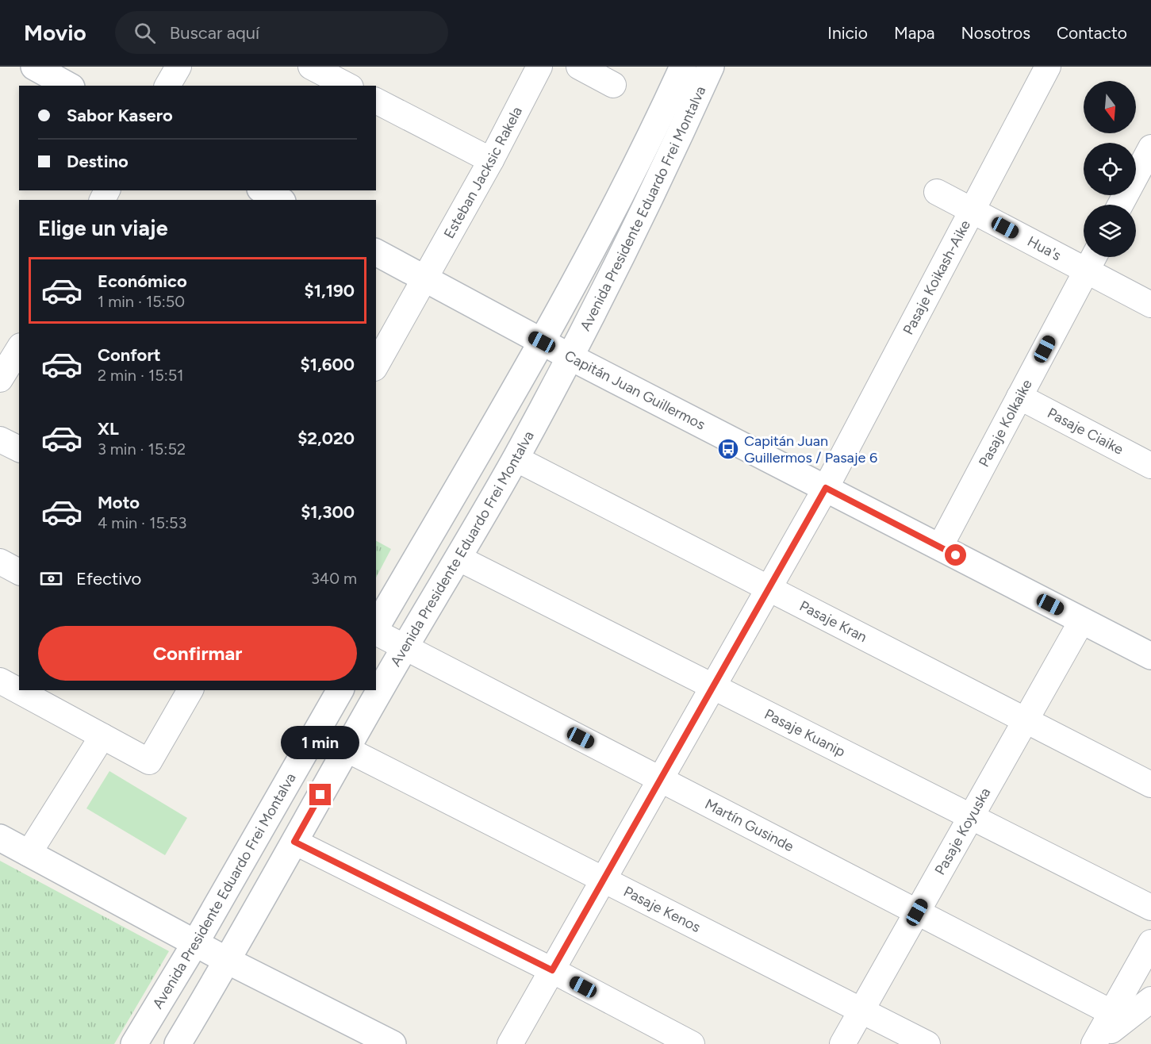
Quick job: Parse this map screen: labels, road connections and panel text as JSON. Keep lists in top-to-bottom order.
{
  "streets": {
    "main road": ["Avenida Presidente Eduardo Frei Montalva", "Capitán Juan Guillermos"],
    "street": [
      "Esteban Jacksic Rakela",
      "Hua's",
      "Pasaje Koikash-Aike",
      "Pasaje Kolkaike",
      "Pasaje Ciaike",
      "Pasaje Kran",
      "Pasaje Kuanip",
      "Martín Gusinde",
      "Pasaje Koyuska",
      "Pasaje Kenos"
    ]
  },
  "crossings": [
    ["Esteban Jacksic Rakela", "Capitán Juan Guillermos"],
    ["Avenida Presidente Eduardo Frei Montalva", "Capitán Juan Guillermos"],
    ["Avenida Presidente Eduardo Frei Montalva", "Pasaje Kran"],
    ["Avenida Presidente Eduardo Frei Montalva", "Pasaje Kuanip"],
    ["Avenida Presidente Eduardo Frei Montalva", "Martín Gusinde"],
    ["Avenida Presidente Eduardo Frei Montalva", "Pasaje Kenos"],
    ["Hua's", "Pasaje Koikash-Aike"],
    ["Hua's", "Pasaje Kolkaike"],
    ["Pasaje Koikash-Aike", "Capitán Juan Guillermos"],
    ["Pasaje Koikash-Aike", "Pasaje Kran"],
    ["Pasaje Koikash-Aike", "Pasaje Kuanip"],
    ["Pasaje Koikash-Aike", "Martín Gusinde"],
    ["Pasaje Koikash-Aike", "Pasaje Kenos"],
    ["Capitán Juan Guillermos", "Pasaje Kolkaike"],
    ["Capitán Juan Guillermos", "Pasaje Koyuska"],
    ["Pasaje Kolkaike", "Pasaje Ciaike"],
    ["Pasaje Kran", "Pasaje Koyuska"],
    ["Pasaje Kuanip", "Pasaje Koyuska"],
    ["Martín Gusinde", "Pasaje Koyuska"],
    ["Pasaje Koyuska", "Pasaje Kenos"]
  ],
  "places": {
    "bus stop": ["Capitán Juan Guillermos / Pasaje 6"]
  },
  "north": "bottom",
  "page": {
    "header": "Movio",
    "search": "Buscar aquí",
    "nav": [
      "Inicio",
      "Mapa",
      "Nosotros",
      "Contacto"
    ],
    "banner": ["Sabor Kasero", "Destino"],
    "heading": "Elige un viaje",
    "list": [
      {
        "name": "Económico",
        "note": "1 min · 15:50",
        "value": "$1,190"
      },
      {
        "name": "Confort",
        "note": "2 min · 15:51",
        "value": "$1,600"
      },
      {
        "name": "XL",
        "note": "3 min · 15:52",
        "value": "$2,020"
      },
      {
        "name": "Moto",
        "note": "4 min · 15:53",
        "value": "$1,300"
      }
    ],
    "pay": ["Efectivo", "340 m"],
    "buttons": "Confirmar",
    "bubble": "1 min"
  }
}
